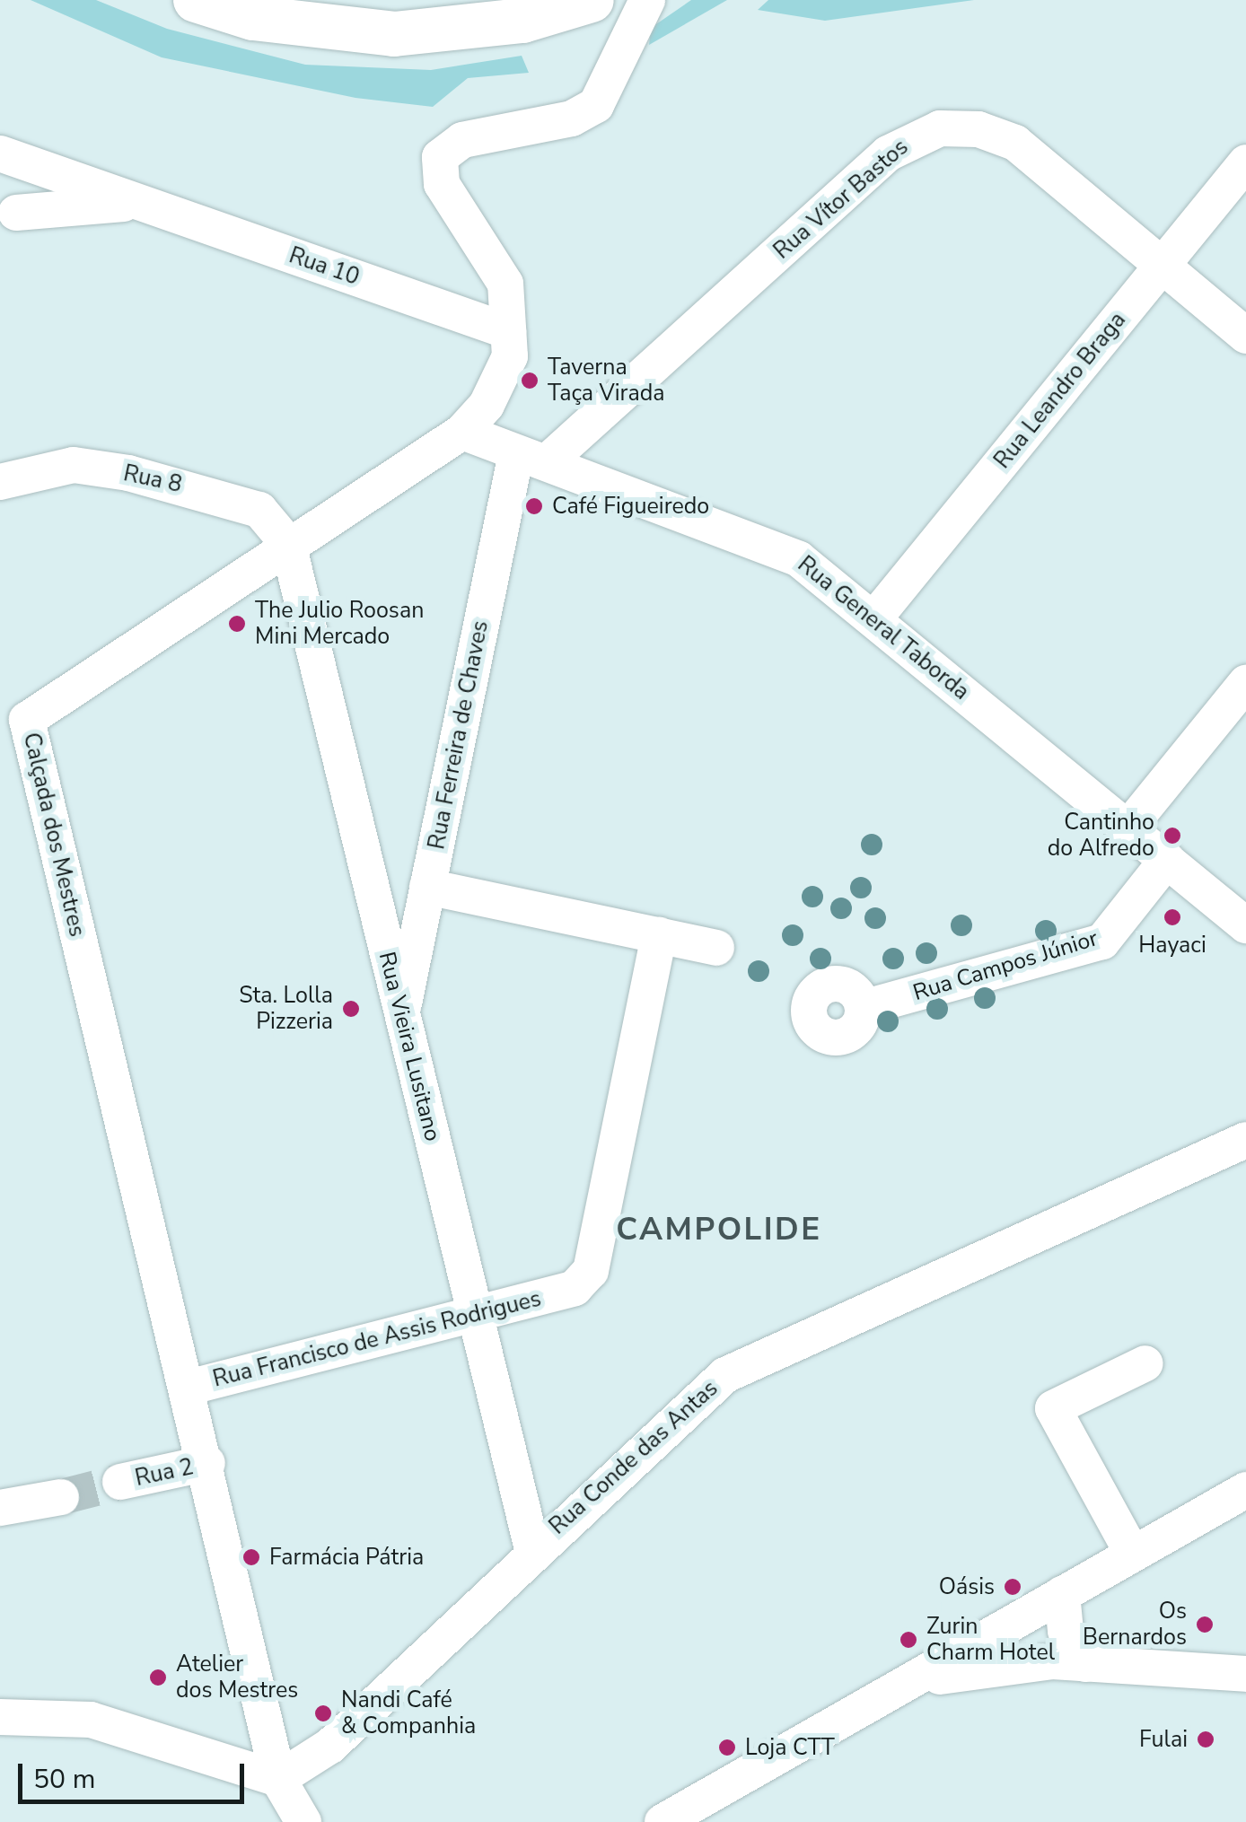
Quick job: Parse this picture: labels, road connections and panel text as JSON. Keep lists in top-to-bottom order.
{
  "streets": {
    "street": [
      "Rua Vítor Bastos",
      "Rua 10",
      "Rua Leandro Braga",
      "Rua 8",
      "Rua General Taborda",
      "Rua Ferreira de Chaves",
      "Calçada dos Mestres",
      "Rua Campos Júnior",
      "Rua Vieira Lusitano",
      "Rua Francisco de Assis Rodrigues",
      "Rua Conde das Antas",
      "Rua 2"
    ]
  },
  "crossings": [
    ["Rua Vítor Bastos", "Rua Leandro Braga"],
    ["Rua Vítor Bastos", "Rua General Taborda"],
    ["Rua Vítor Bastos", "Rua Ferreira de Chaves"],
    ["Rua 10", "Calçada dos Mestres"],
    ["Rua Leandro Braga", "Rua General Taborda"],
    ["Rua 8", "Calçada dos Mestres"],
    ["Rua 8", "Rua Vieira Lusitano"],
    ["Rua General Taborda", "Rua Ferreira de Chaves"],
    ["Rua General Taborda", "Calçada dos Mestres"],
    ["Rua General Taborda", "Rua Campos Júnior"],
    ["Rua Ferreira de Chaves", "Rua Vieira Lusitano"],
    ["Calçada dos Mestres", "Rua Vieira Lusitano"],
    ["Calçada dos Mestres", "Rua Francisco de Assis Rodrigues"],
    ["Calçada dos Mestres", "Rua Conde das Antas"],
    ["Calçada dos Mestres", "Rua 2"],
    ["Rua Vieira Lusitano", "Rua Francisco de Assis Rodrigues"],
    ["Rua Vieira Lusitano", "Rua Conde das Antas"]
  ],
  "districts": ["CAMPOLIDE"],
  "places": [
    "Taverna Taça Virada",
    "Café Figueiredo",
    "The Julio Roosan Mini Mercado",
    "Cantinho do Alfredo",
    "Hayaci",
    "Sta. Lolla Pizzeria",
    "Farmácia Pátria",
    "Oásis",
    "Os Bernardos",
    "Zurin Charm Hotel",
    "Atelier dos Mestres",
    "Nandi Café & Companhia",
    "Fulai",
    "Loja CTT"
  ],
  "scale_bar": "50 m"
}
